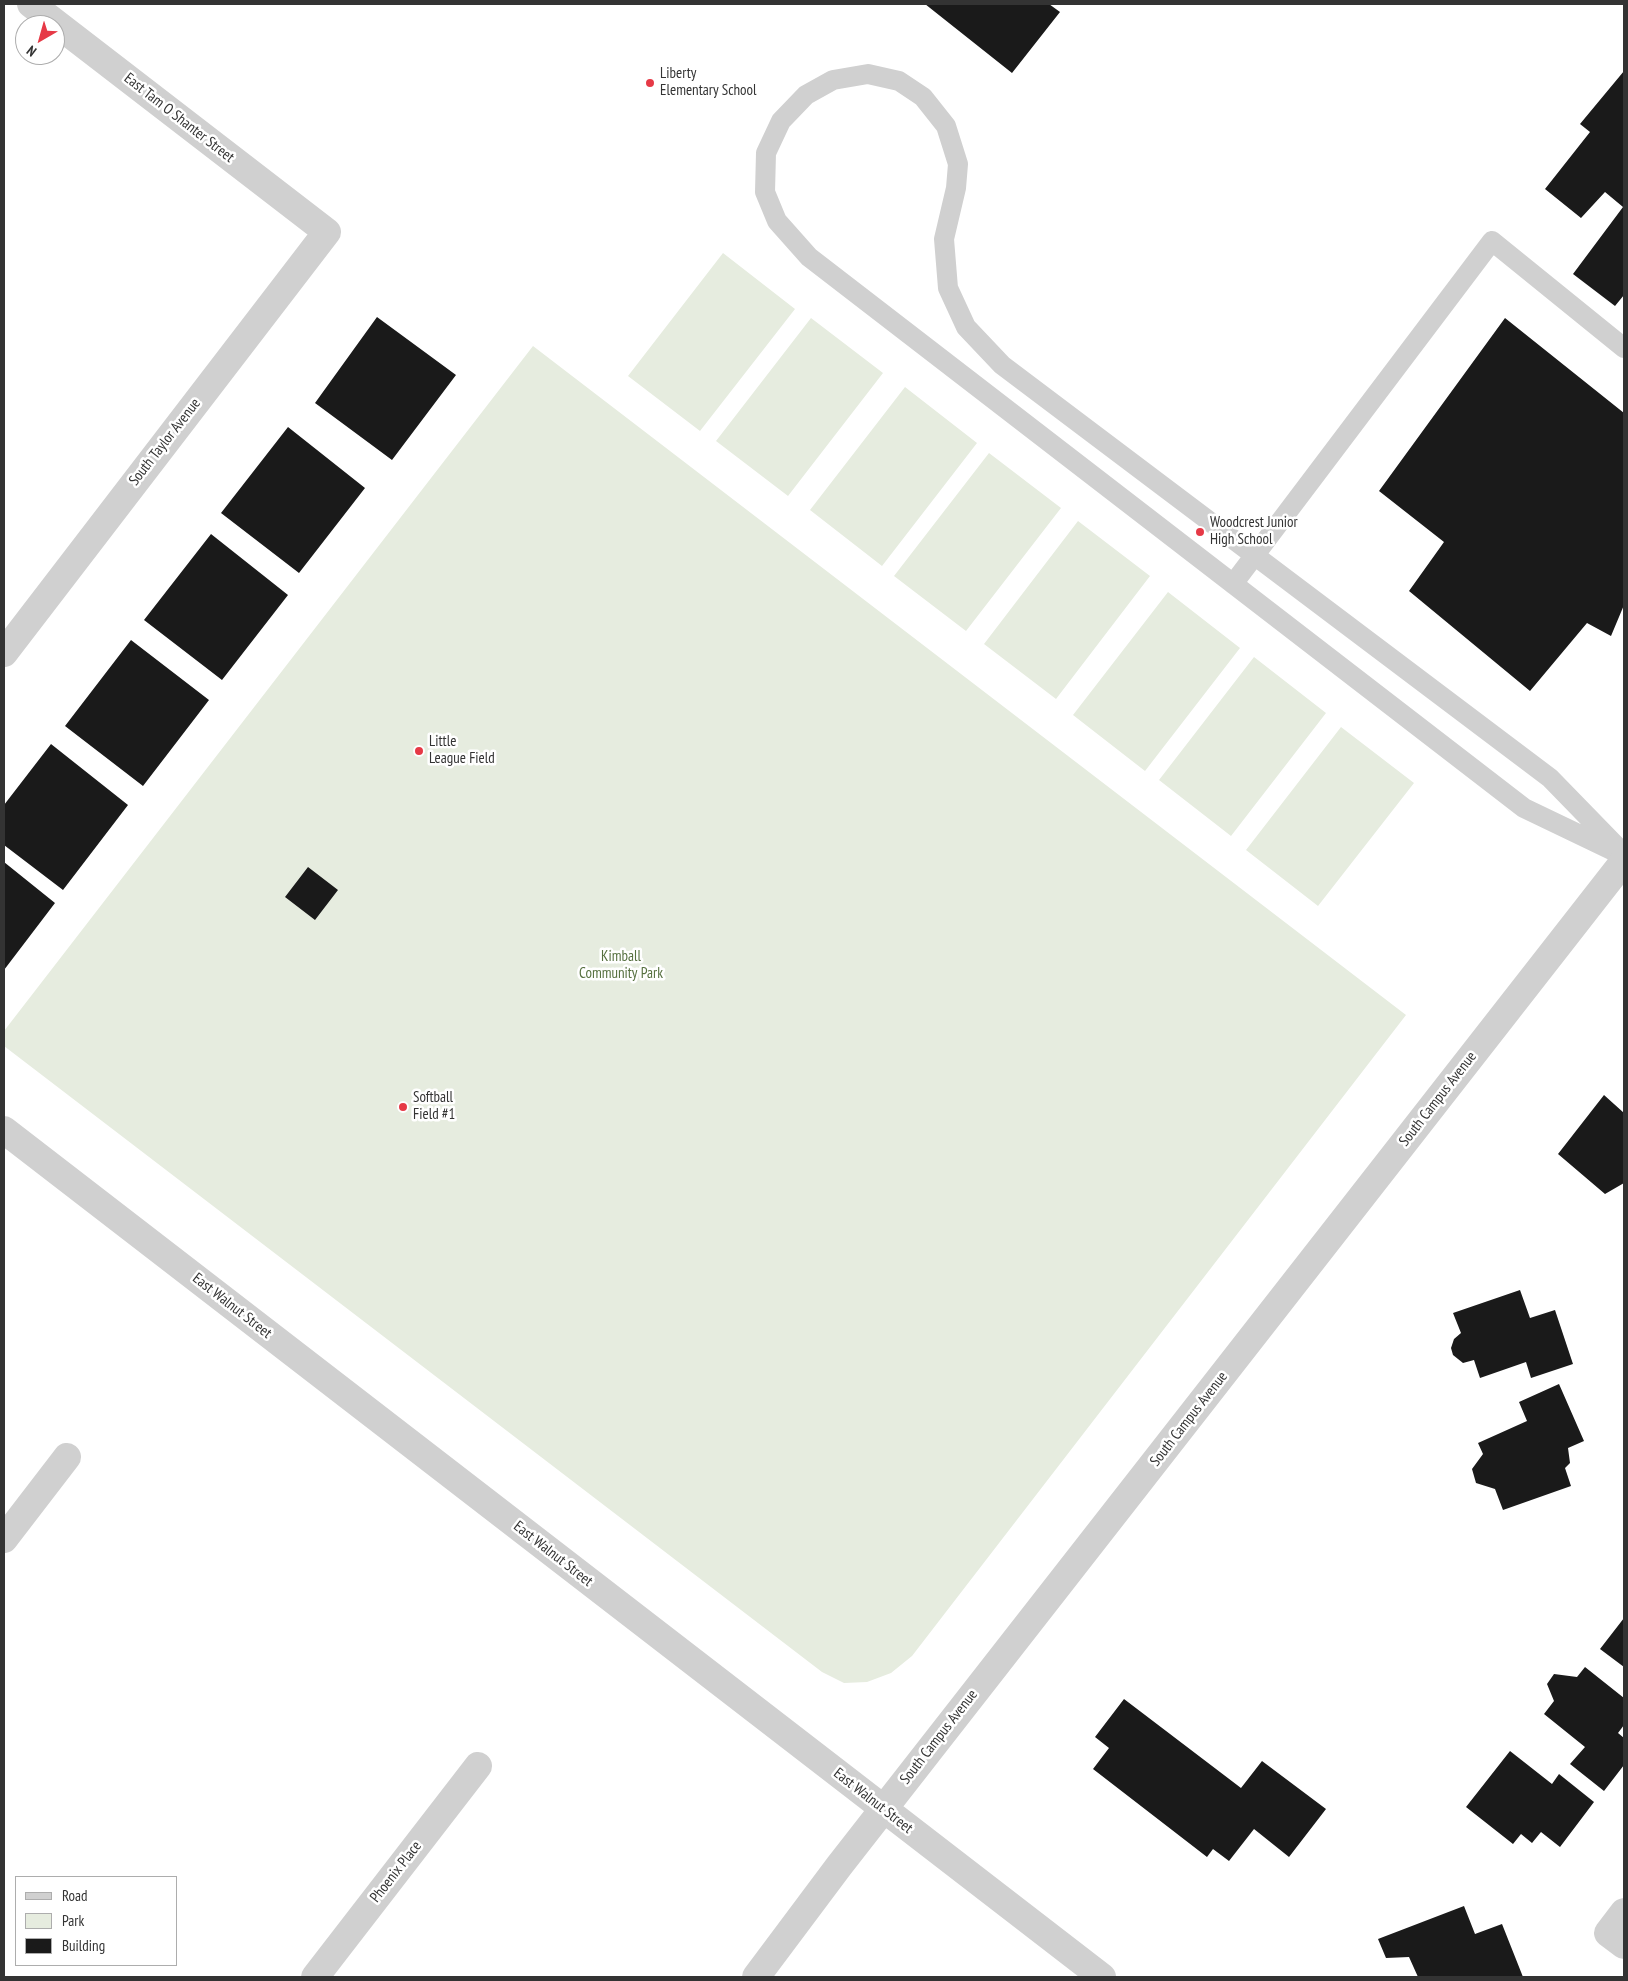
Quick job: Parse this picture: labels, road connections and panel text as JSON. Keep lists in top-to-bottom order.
{
  "streets": {
    "street": [
      "East Tam O Shanter Street",
      "South Taylor Avenue",
      "South Campus Avenue",
      "East Walnut Street",
      "Phoenix Place"
    ]
  },
  "crossings": [
    ["East Tam O Shanter Street", "South Taylor Avenue"],
    ["South Campus Avenue", "East Walnut Street"]
  ],
  "parks": ["Kimball Community Park"],
  "places": [
    "Liberty Elementary School",
    "Woodcrest Junior High School",
    "Little League Field",
    "Softball Field #1"
  ],
  "legend": ["Road", "Park", "Building"],
  "north": "bottom left"
}
